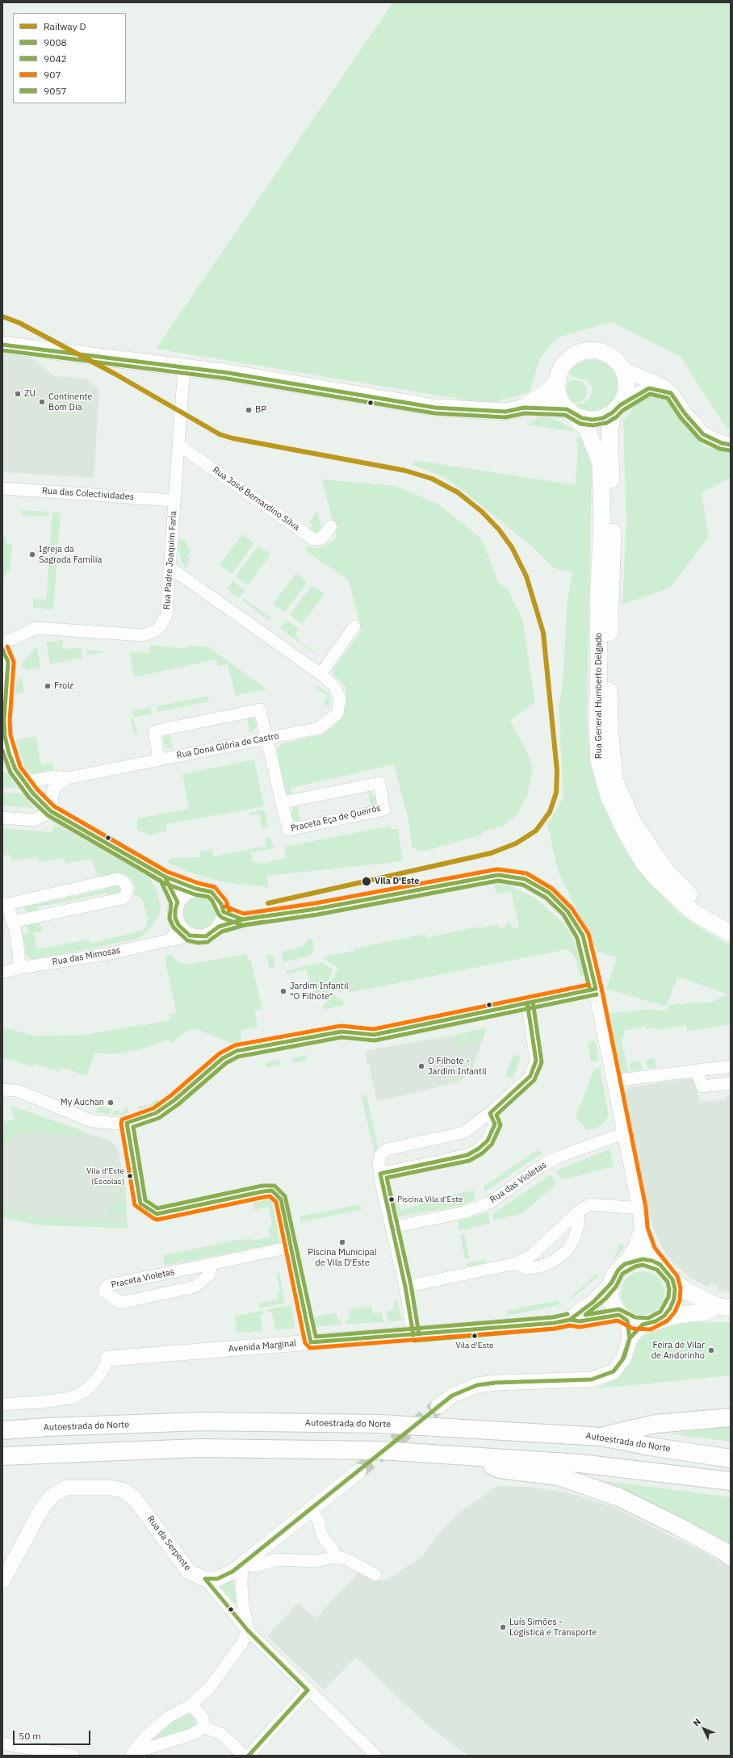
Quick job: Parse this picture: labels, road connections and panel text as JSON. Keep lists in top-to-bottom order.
{
  "streets": {
    "highway": ["Autoestrada do Norte"],
    "main road": ["Rua General Humberto Delgado"],
    "street": [
      "Rua das Colectividades",
      "Rua José Bernardino Silva",
      "Rua Padre Joaquim Faria",
      "Rua Dona Glória de Castro",
      "Praceta Eça de Queirós",
      "Rua das Mimosas",
      "Rua das Violetas",
      "Praceta Violetas",
      "Avenida Marginal",
      "Rua da Serpente"
    ]
  },
  "crossings": [
    ["Rua das Colectividades", "Rua Padre Joaquim Faria"],
    ["Rua José Bernardino Silva", "Rua Padre Joaquim Faria"],
    ["Rua Padre Joaquim Faria", "Rua Dona Glória de Castro"],
    ["Rua Dona Glória de Castro", "Praceta Eça de Queirós"]
  ],
  "places": [
    "ZU",
    "Continente Bom Dia",
    "BP",
    "Igreja da Sagrada Família",
    "Froiz",
    "Vila D'Este",
    "Jardim Infantil \"O Filhote\"",
    "O Filhote - Jardim Infantil",
    "My Auchan",
    "Vila d'Este (Escolas)",
    "Piscina Vila d'Este",
    "Piscina Municipal de Vila D'Este",
    "Vila d'Este",
    "Feira de Vilar de Andorinho",
    "Luís Simões - Logística e Transporte"
  ],
  "lines": [
    "rail line D",
    "transit line 9008",
    "transit line 9057",
    "transit line 907",
    "transit line 9042"
  ],
  "legend": [
    "Railway D",
    "9008",
    "9042",
    "907",
    "9057"
  ],
  "scale_bar": "50 m",
  "north": "top left"
}
